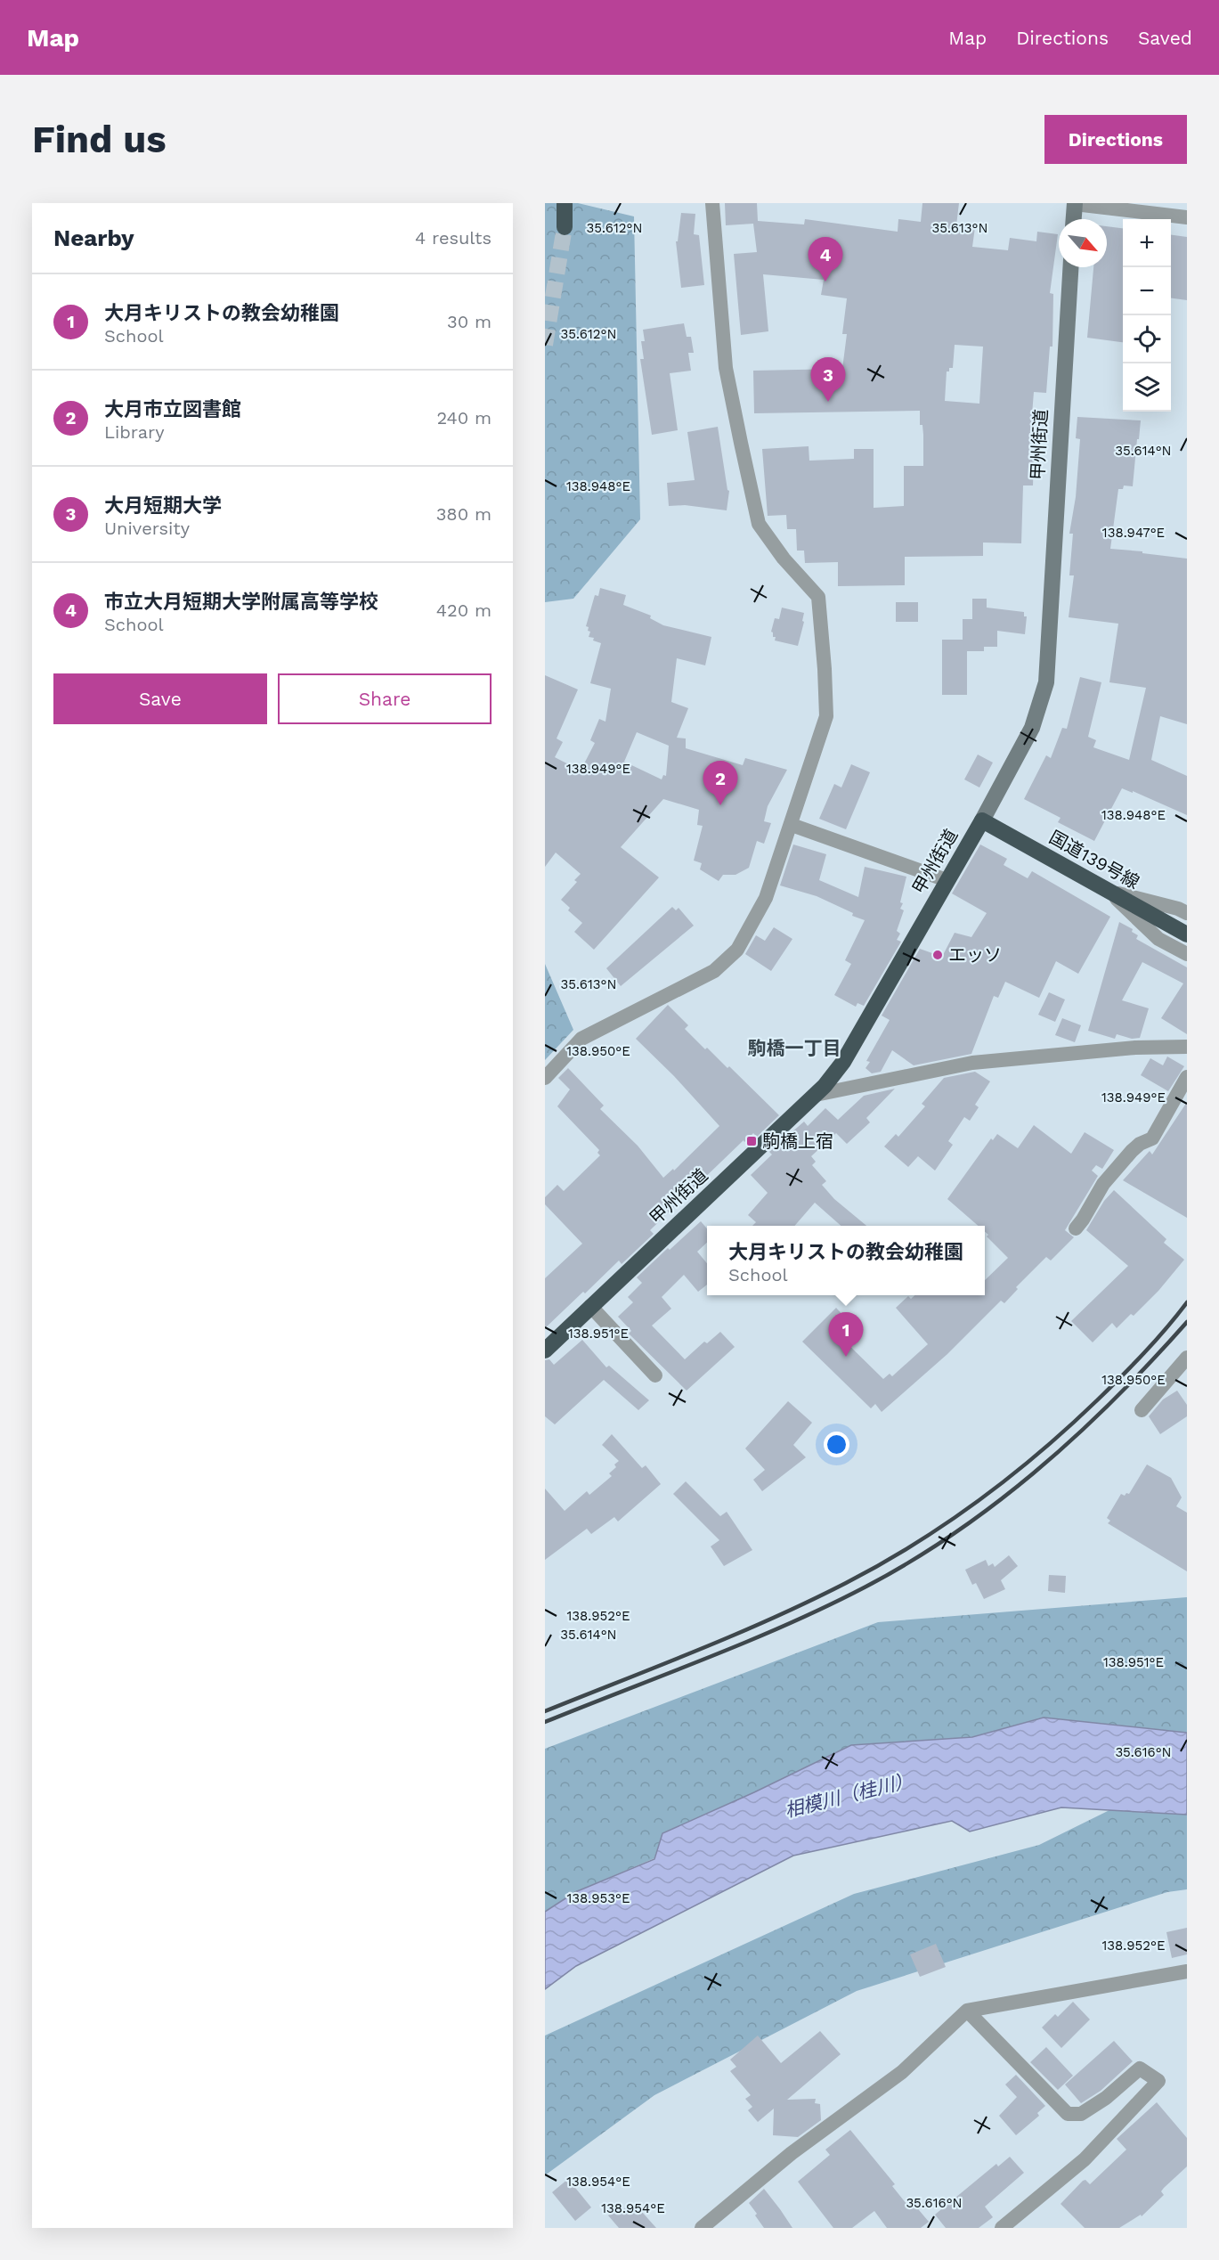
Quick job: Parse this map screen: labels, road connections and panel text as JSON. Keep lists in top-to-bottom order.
{
  "streets": {
    "highway": ["甲州街道", "国道139号線"]
  },
  "crossings": [
    ["甲州街道", "国道139号線"]
  ],
  "districts": ["駒橋一丁目"],
  "water": ["相模川（桂川）"],
  "places": {
    "other": ["エッソ"],
    "transit": ["駒橋上宿"]
  },
  "north": "bottom right",
  "page": {
    "header": "Map",
    "nav": ["Map", "Directions", "Saved"],
    "buttons": [
      "Directions",
      ["Save", "Share"]
    ],
    "title": "Find us",
    "heading": ["Nearby", "4 results"],
    "map_buttons": ["+", "−"],
    "pins": [
      "4",
      "3",
      "2",
      "1"
    ],
    "list": [
      {
        "mark": "1",
        "name": "大月キリストの教会幼稚園",
        "note": "School",
        "value": "30 m"
      },
      {
        "mark": "2",
        "name": "大月市立図書館",
        "note": "Library",
        "value": "240 m"
      },
      {
        "mark": "3",
        "name": "大月短期大学",
        "note": "University",
        "value": "380 m"
      },
      {
        "mark": "4",
        "name": "市立大月短期大学附属高等学校",
        "note": "School",
        "value": "420 m"
      }
    ],
    "popup": ["大月キリストの教会幼稚園", "School"]
  },
  "coordinates": [
    "35.612°N",
    "35.613°N",
    "35.614°N",
    "138.948°E",
    "138.947°E",
    "138.949°E",
    "138.950°E",
    "138.951°E",
    "138.952°E",
    "35.616°N",
    "138.953°E",
    "138.954°E"
  ]
}
